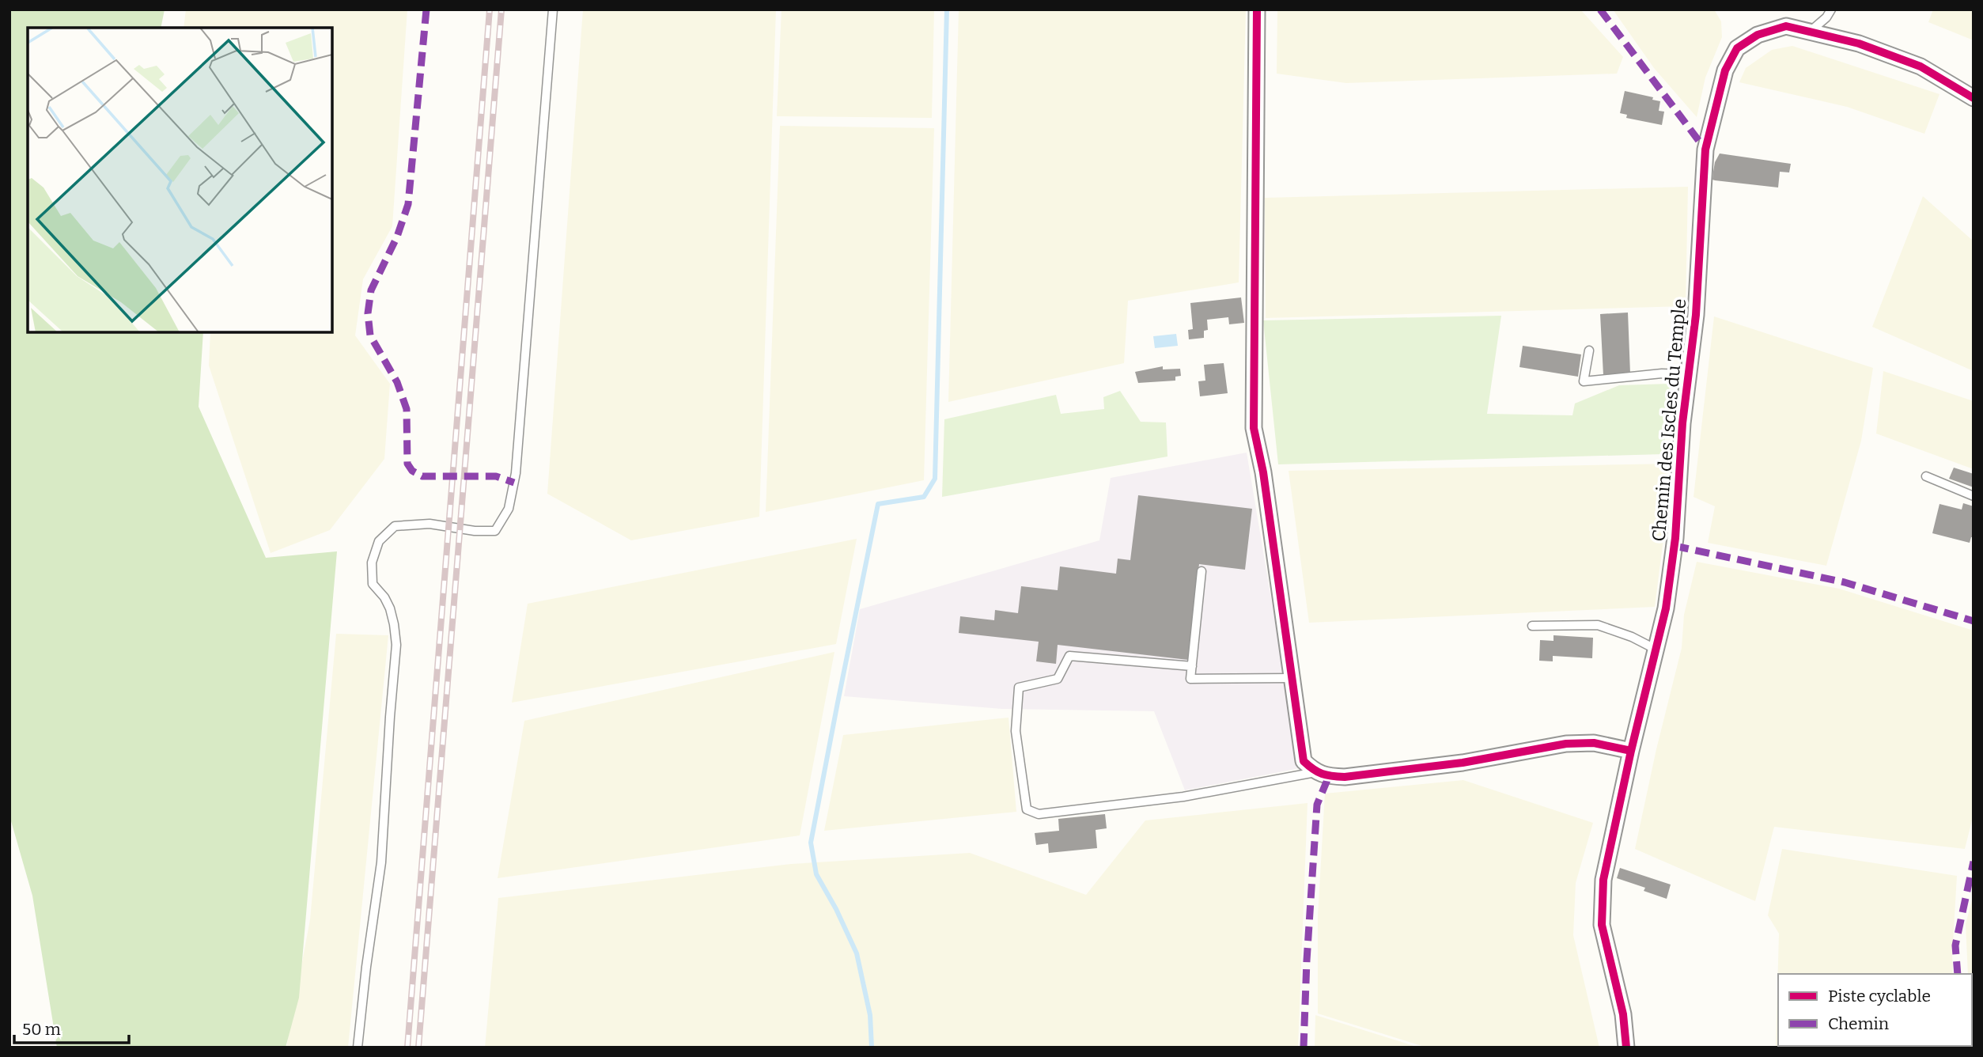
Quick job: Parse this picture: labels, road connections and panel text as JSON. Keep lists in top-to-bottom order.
{
  "streets": {
    "street": ["Chemin des Iscles du Temple"]
  },
  "legend": ["Piste cyclable", "Chemin"],
  "scale_bar": "50 m"
}
